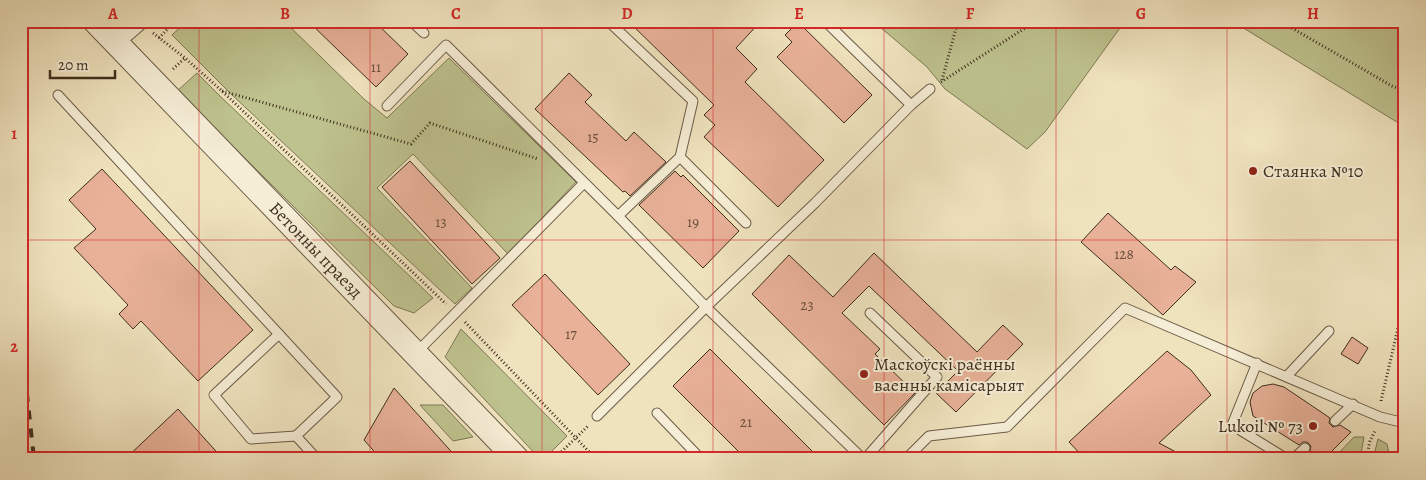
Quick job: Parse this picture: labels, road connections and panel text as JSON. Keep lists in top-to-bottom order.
{
  "streets": {
    "street": ["Бетонны праезд"]
  },
  "places": ["Стаянка №10", "Маскоўскі раённы ваенны камісарыят", "Lukoil № 73"],
  "house_numbers": [
    "11",
    "15",
    "13",
    "19",
    "128",
    "23",
    "17",
    "21"
  ],
  "scale_bar": "20 m",
  "grid": {
    "columns": [
      "A",
      "B",
      "C",
      "D",
      "E",
      "F",
      "G",
      "H"
    ],
    "rows": ["1", "2"]
  }
}
